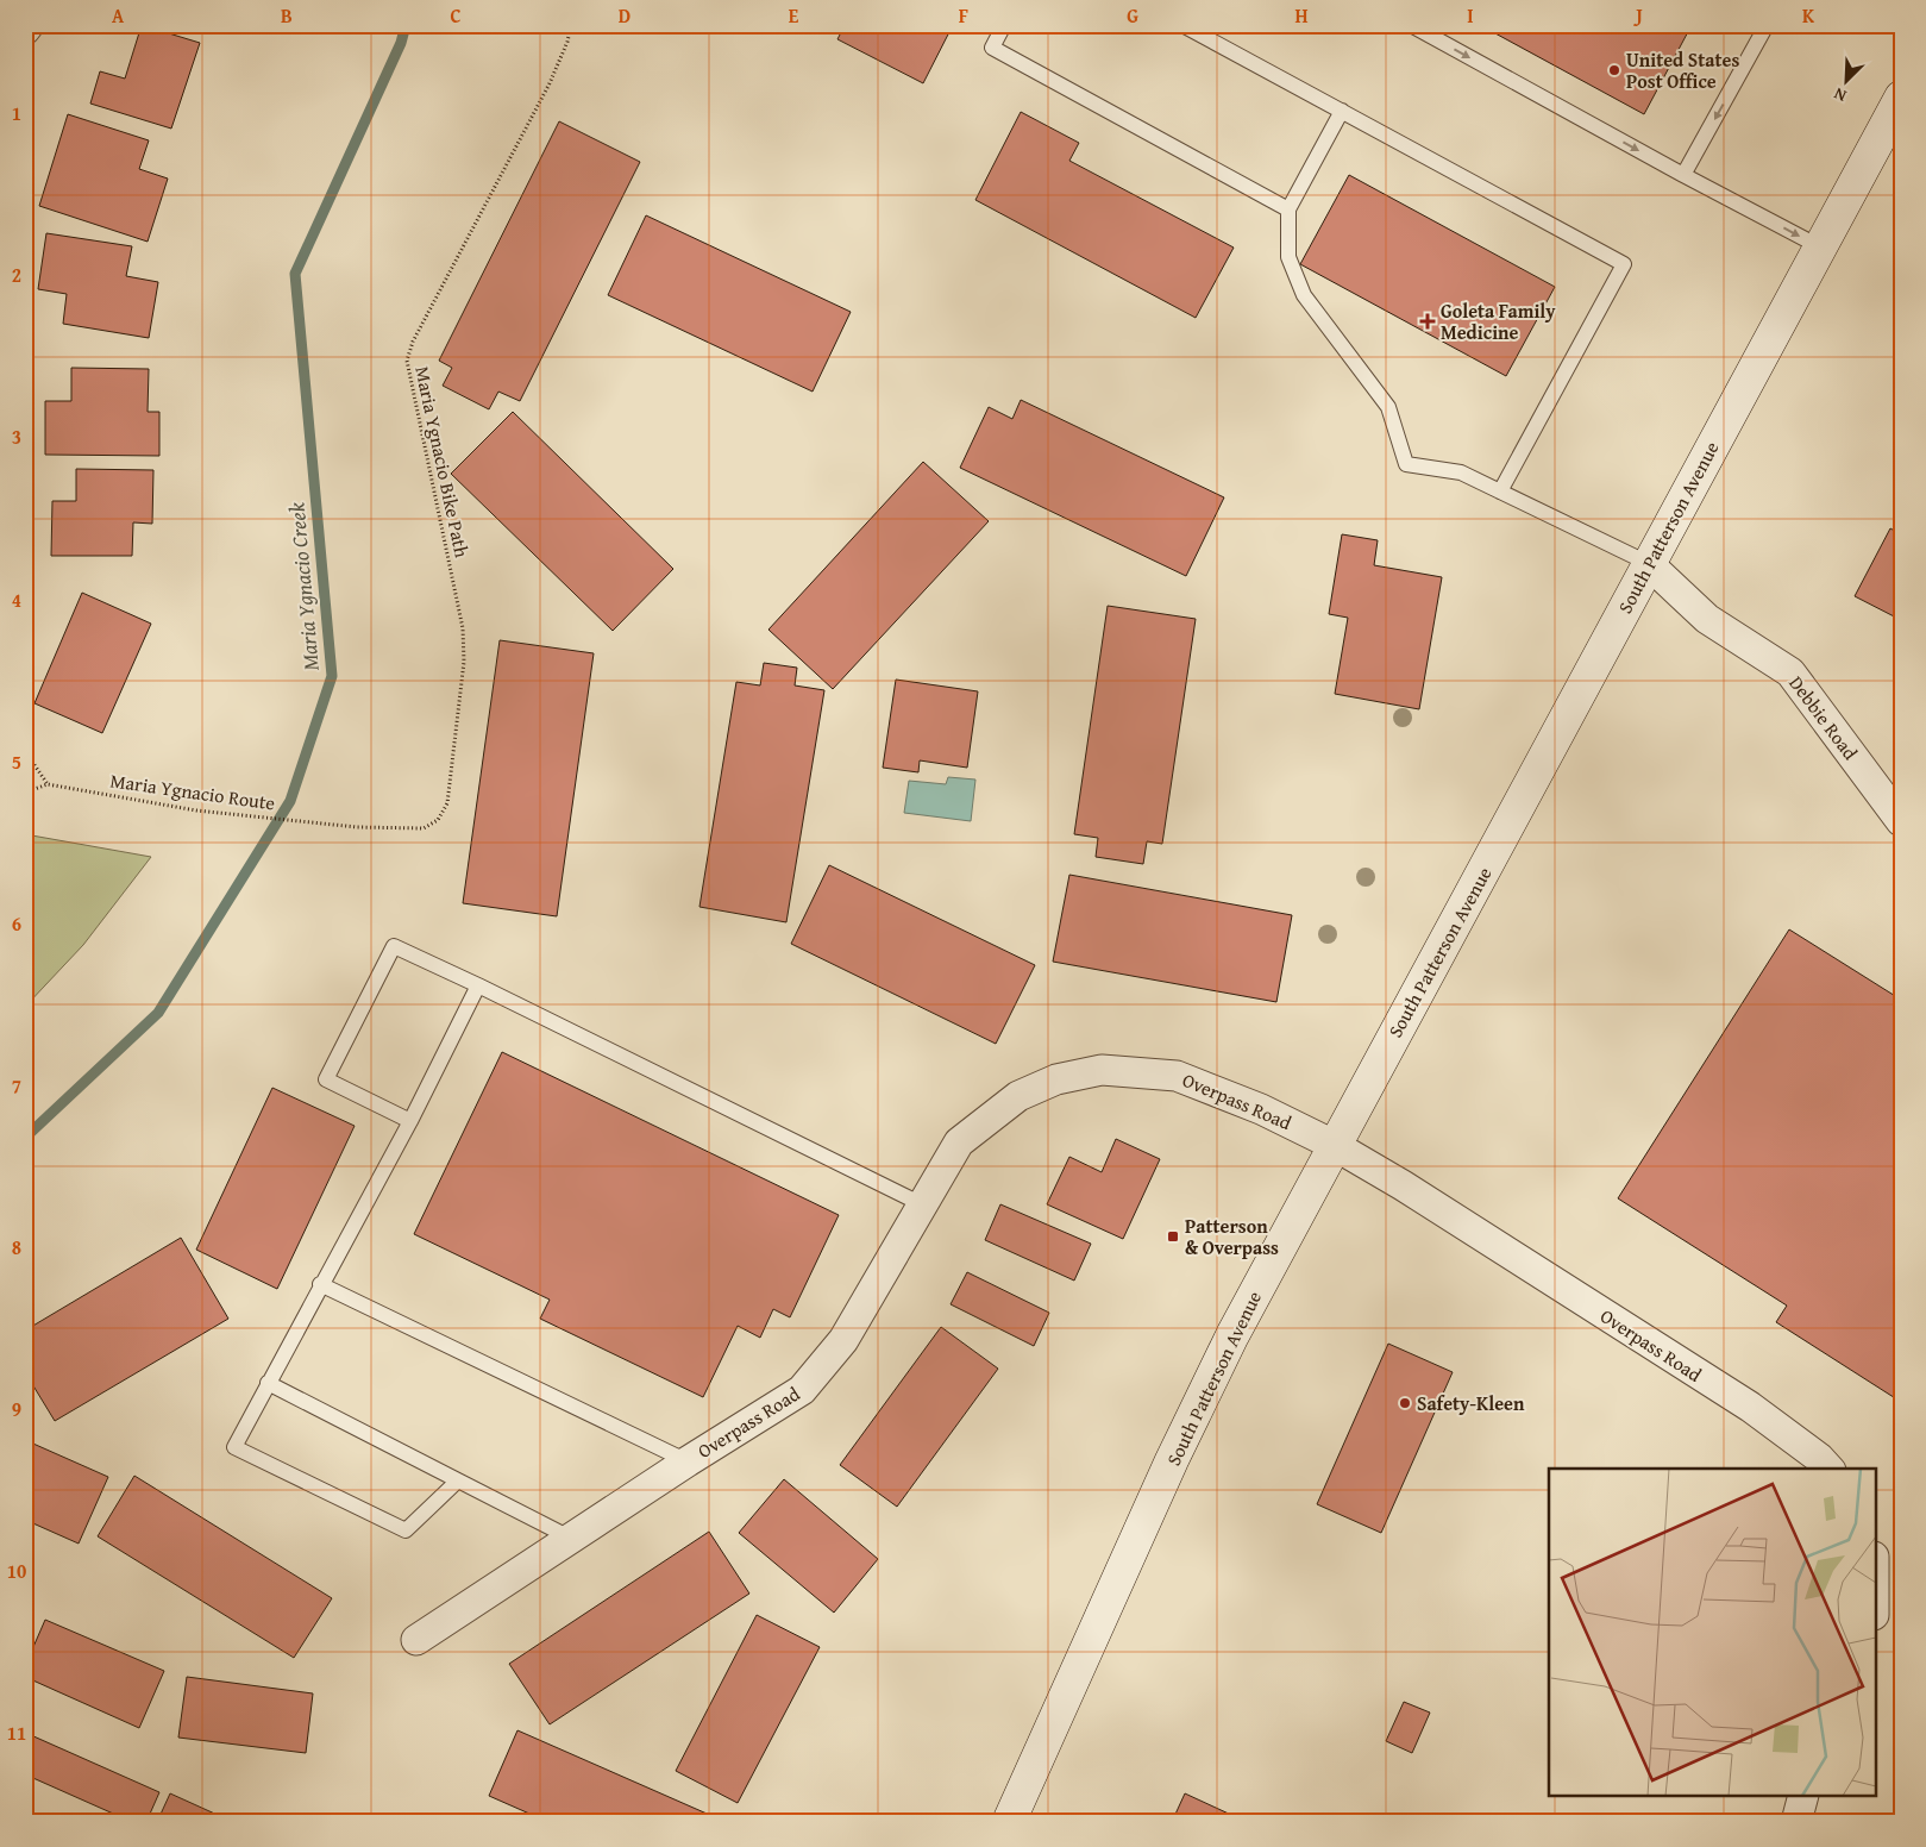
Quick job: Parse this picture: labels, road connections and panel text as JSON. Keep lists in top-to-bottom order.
{
  "streets": {
    "main road": ["South Patterson Avenue"],
    "street": ["Debbie Road", "Overpass Road"],
    "path": ["Maria Ygnacio Bike Path", "Maria Ygnacio Route"]
  },
  "crossings": [
    ["Maria Ygnacio Bike Path", "Maria Ygnacio Route"],
    ["South Patterson Avenue", "Debbie Road"],
    ["South Patterson Avenue", "Overpass Road"]
  ],
  "water": ["Maria Ygnacio Creek"],
  "places": {
    "other": ["United States Post Office", "Safety-Kleen"],
    "health": ["Goleta Family Medicine"],
    "transit": ["Patterson & Overpass"]
  },
  "north": "bottom left",
  "grid": {
    "columns": [
      "A",
      "B",
      "C",
      "D",
      "E",
      "F",
      "G",
      "H",
      "I",
      "J",
      "K"
    ],
    "rows": [
      "1",
      "2",
      "3",
      "4",
      "5",
      "6",
      "7",
      "8",
      "9",
      "10",
      "11"
    ]
  }
}
